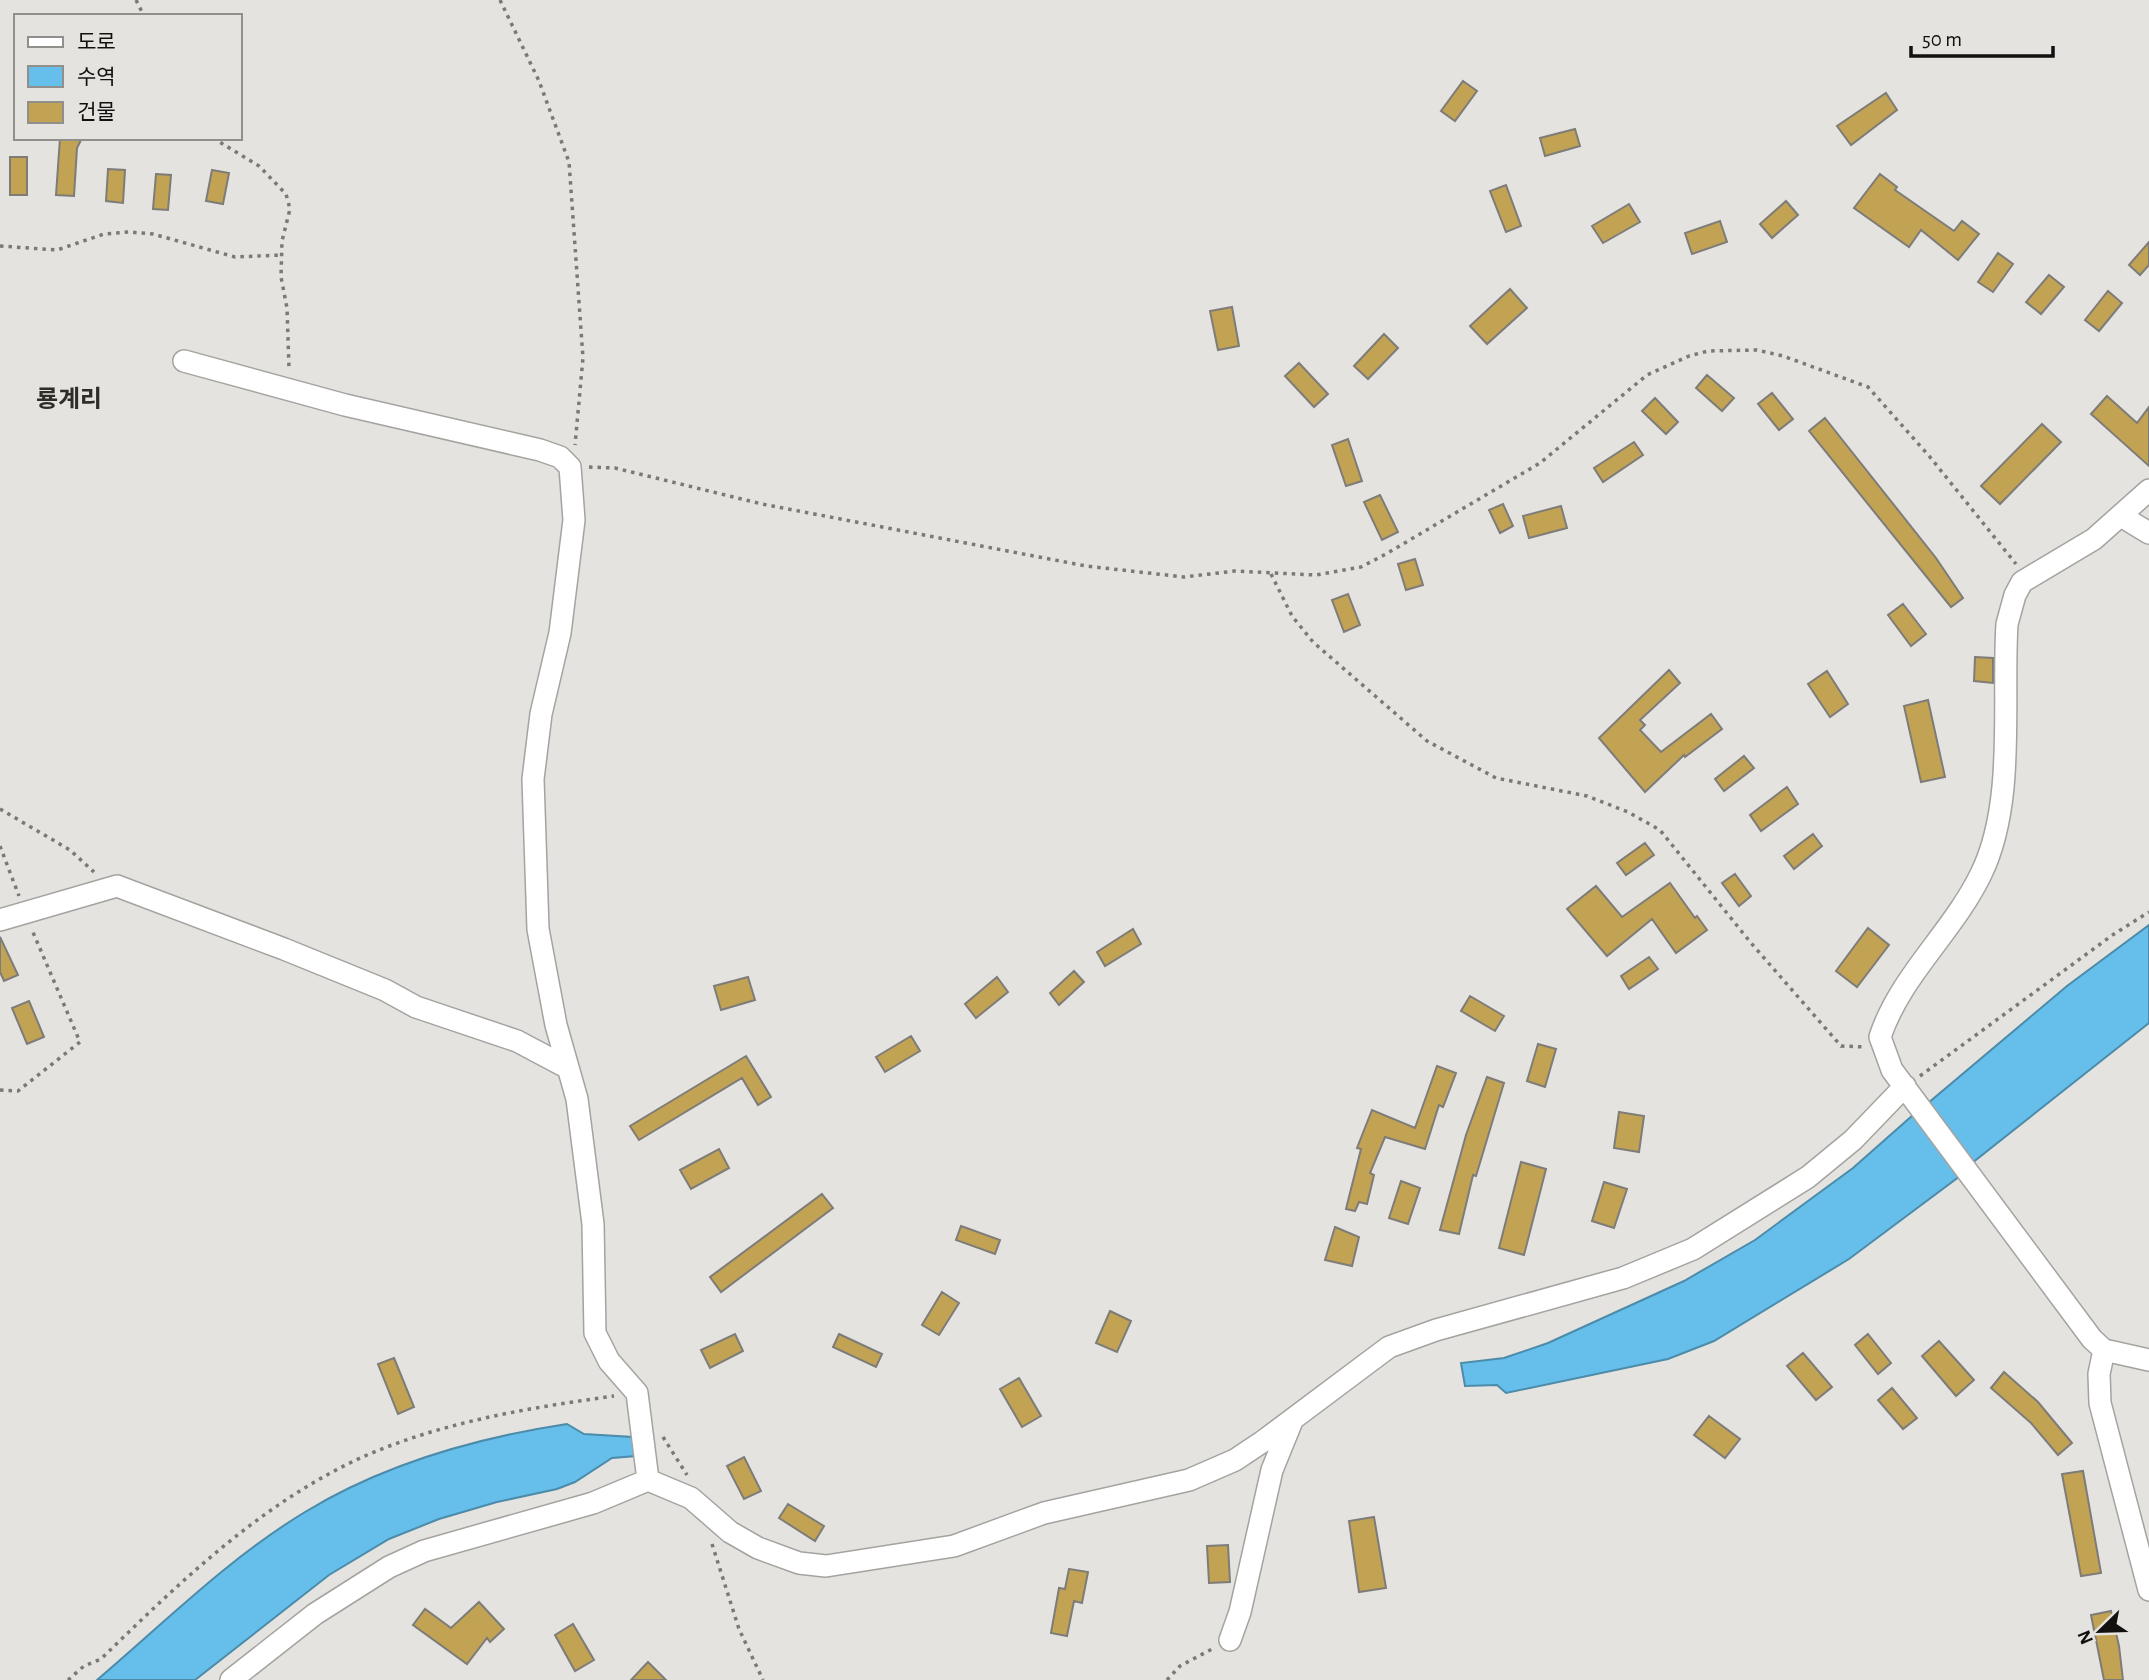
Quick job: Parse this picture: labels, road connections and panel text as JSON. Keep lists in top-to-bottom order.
{
  "districts": ["룡계리"],
  "legend": ["도로", "수역", "건물"],
  "scale_bar": "50 m",
  "north": "bottom left"
}
